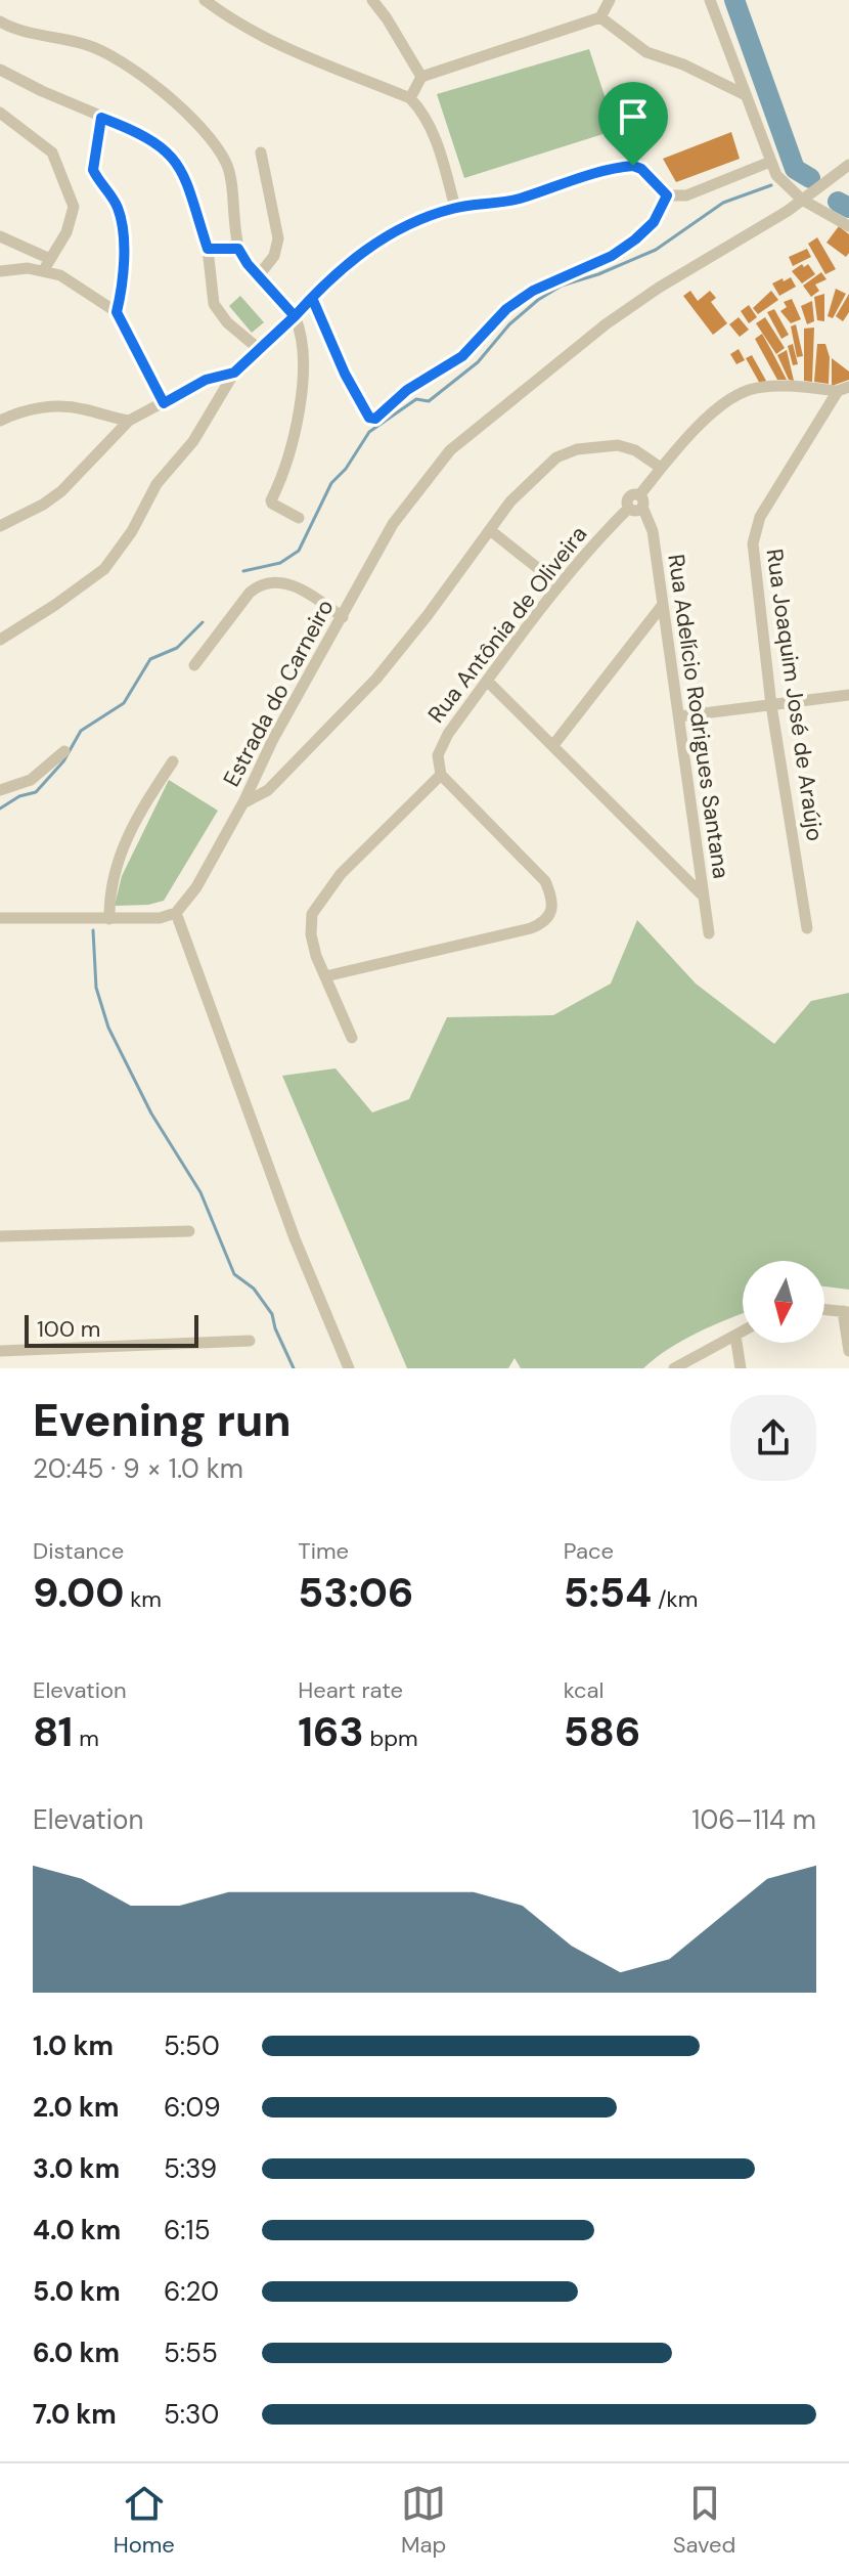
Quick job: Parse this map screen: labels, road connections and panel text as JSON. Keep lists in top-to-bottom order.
{
  "streets": {
    "street": [
      "Rua Antônia de Oliveira",
      "Estrada do Carneiro",
      "Rua Joaquim José de Araújo",
      "Rua Adelício Rodrigues Santana"
    ]
  },
  "crossings": [
    ["Rua Antônia de Oliveira", "Rua Adelício Rodrigues Santana"]
  ],
  "scale_bar": "100 m",
  "north": "bottom",
  "page": {
    "scale": "100 m",
    "heading": ["Evening run", "20:45 · 9 × 1.0 km"],
    "stats": [
      ["Distance", "9.00 km"],
      ["Time", "53:06"],
      ["Pace", "5:54 /km"],
      ["Elevation", "81 m"],
      ["Heart rate", "163 bpm"],
      ["kcal", "586"]
    ],
    "chart": ["Elevation", "106–114 m"],
    "list": [
      {
        "name": "1.0 km",
        "note": "5:50"
      },
      {
        "name": "2.0 km",
        "note": "6:09"
      },
      {
        "name": "3.0 km",
        "note": "5:39"
      },
      {
        "name": "4.0 km",
        "note": "6:15"
      },
      {
        "name": "5.0 km",
        "note": "6:20"
      },
      {
        "name": "6.0 km",
        "note": "5:55"
      },
      {
        "name": "7.0 km",
        "note": "5:30"
      }
    ],
    "tabs": ["Home", "Map", "Saved"]
  }
}
